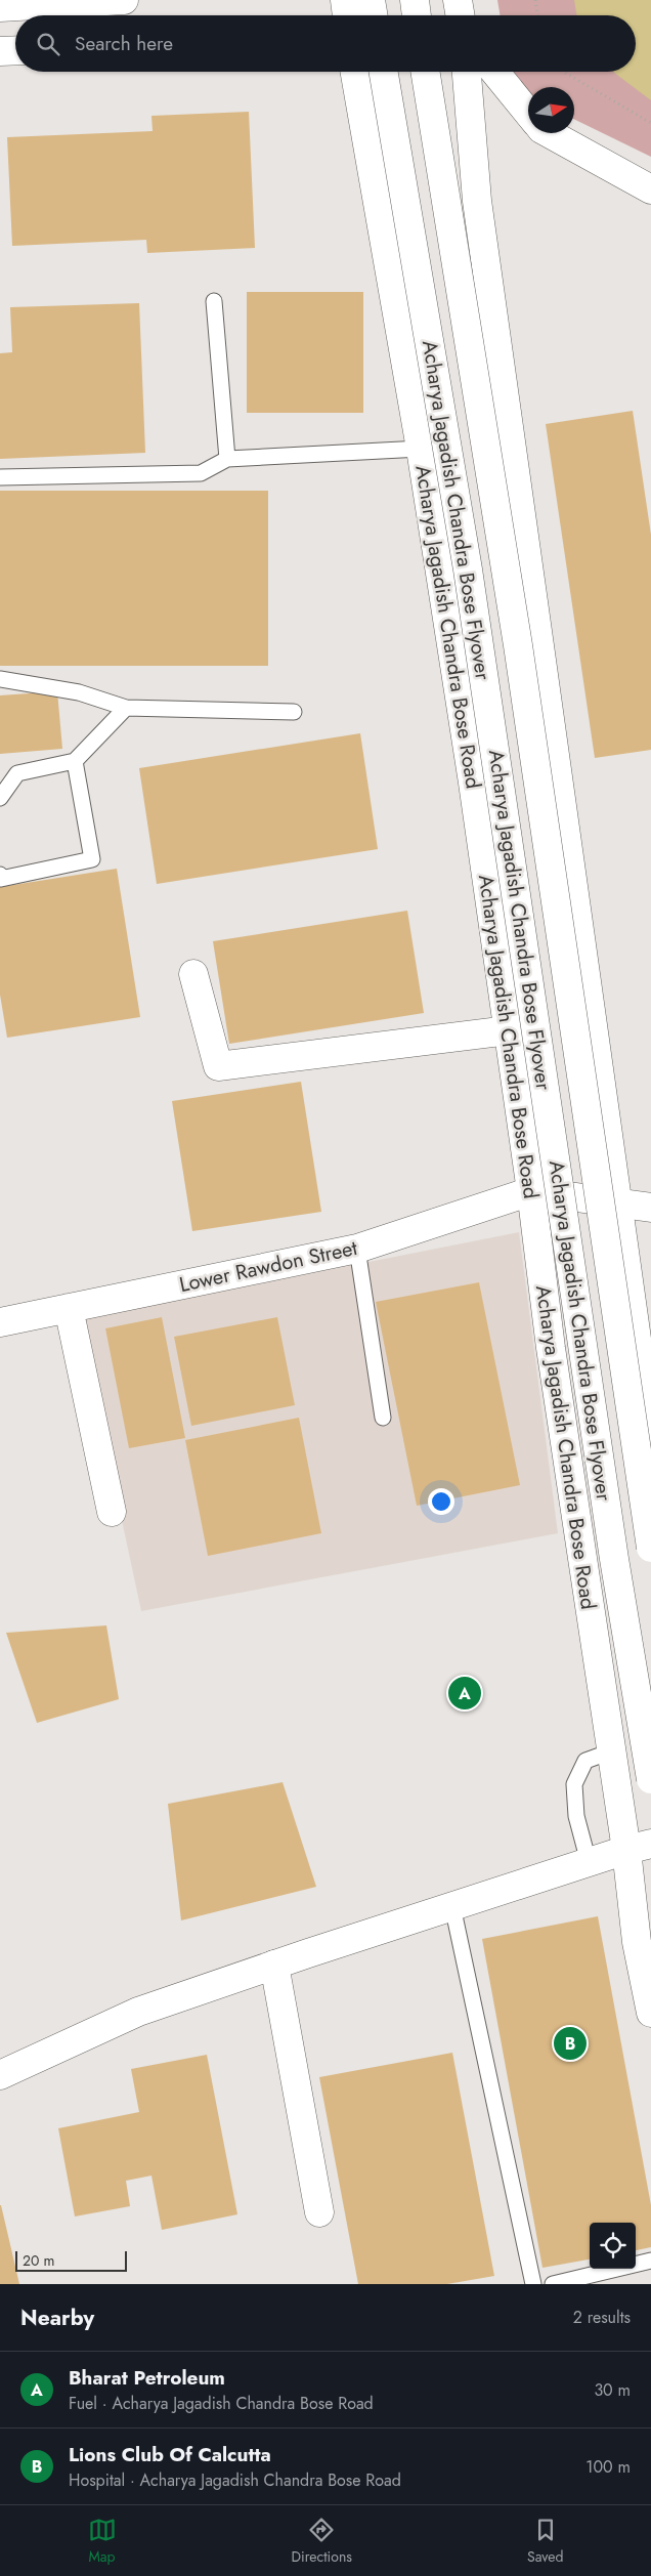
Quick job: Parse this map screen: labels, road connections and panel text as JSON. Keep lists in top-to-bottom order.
{
  "streets": {
    "main road": ["Acharya Jagadish Chandra Bose Flyover", "Acharya Jagadish Chandra Bose Road", "Lower Rawdon Street"]
  },
  "crossings": [
    ["Acharya Jagadish Chandra Bose Road", "Lower Rawdon Street"]
  ],
  "scale_bar": "20 m",
  "north": "right",
  "page": {
    "search": "Search here",
    "pins": ["A", "B"],
    "scale": "20 m",
    "heading": ["Nearby", "2 results"],
    "list": [
      {
        "mark": "A",
        "name": "Bharat Petroleum",
        "note": "Fuel · Acharya Jagadish Chandra Bose Road",
        "value": "30 m"
      },
      {
        "mark": "B",
        "name": "Lions Club Of Calcutta",
        "note": "Hospital · Acharya Jagadish Chandra Bose Road",
        "value": "100 m"
      }
    ],
    "nav": ["Map", "Directions", "Saved"]
  }
}
